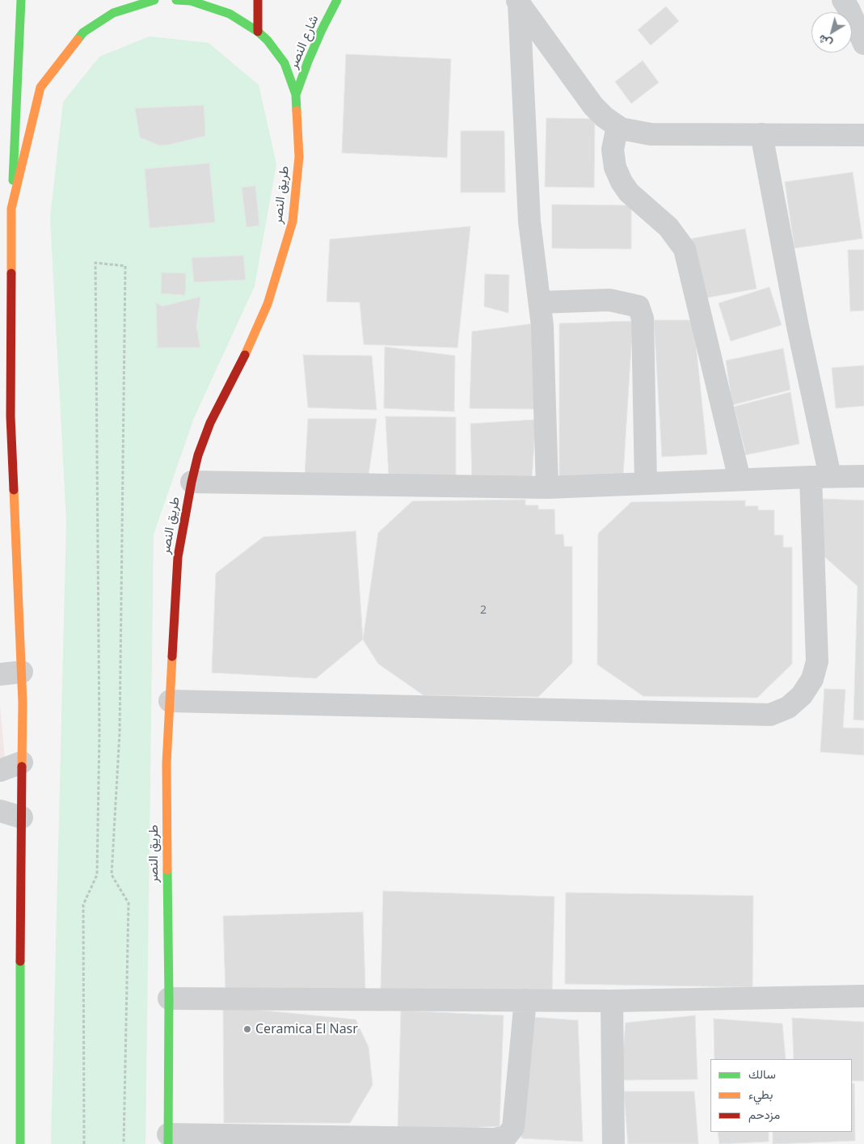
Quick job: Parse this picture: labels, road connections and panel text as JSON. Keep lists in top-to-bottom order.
{
  "streets": {
    "main road": ["شارع النصر", "طريق النصر"]
  },
  "crossings": [
    ["شارع النصر", "طريق النصر"]
  ],
  "places": ["Ceramica El Nasr"],
  "house_numbers": ["2"],
  "legend": ["سالك", "بطيء", "مزدحم"],
  "north": "bottom left"
}
